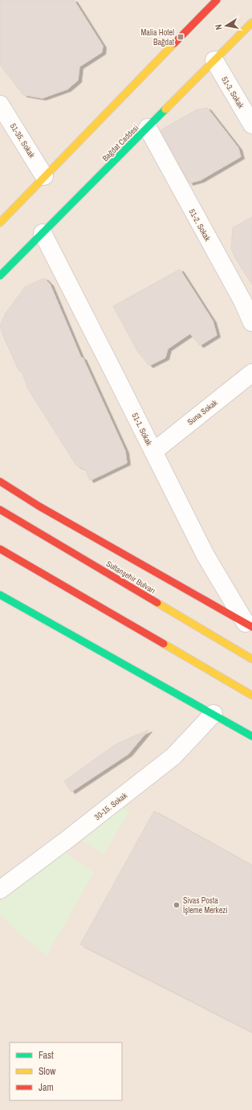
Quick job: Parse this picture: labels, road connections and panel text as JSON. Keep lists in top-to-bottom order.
{
  "streets": {
    "main road": ["Bağdat Caddesi", "Sultanşehir Bulvarı"],
    "street": [
      "51-3. Sokak",
      "51-35. Sokak",
      "51-2. Sokak",
      "Suna Sokak",
      "51-1. Sokak",
      "30-15. Sokak"
    ]
  },
  "crossings": [
    ["51-3. Sokak", "Bağdat Caddesi"],
    ["Bağdat Caddesi", "51-2. Sokak"],
    ["Bağdat Caddesi", "51-1. Sokak"],
    ["Suna Sokak", "51-1. Sokak"]
  ],
  "places": {
    "transit": ["Malia Hotel Bağdat"],
    "other": ["Sivas Posta İşleme Merkezi"]
  },
  "legend": ["Fast", "Slow", "Jam"],
  "north": "left"
}
